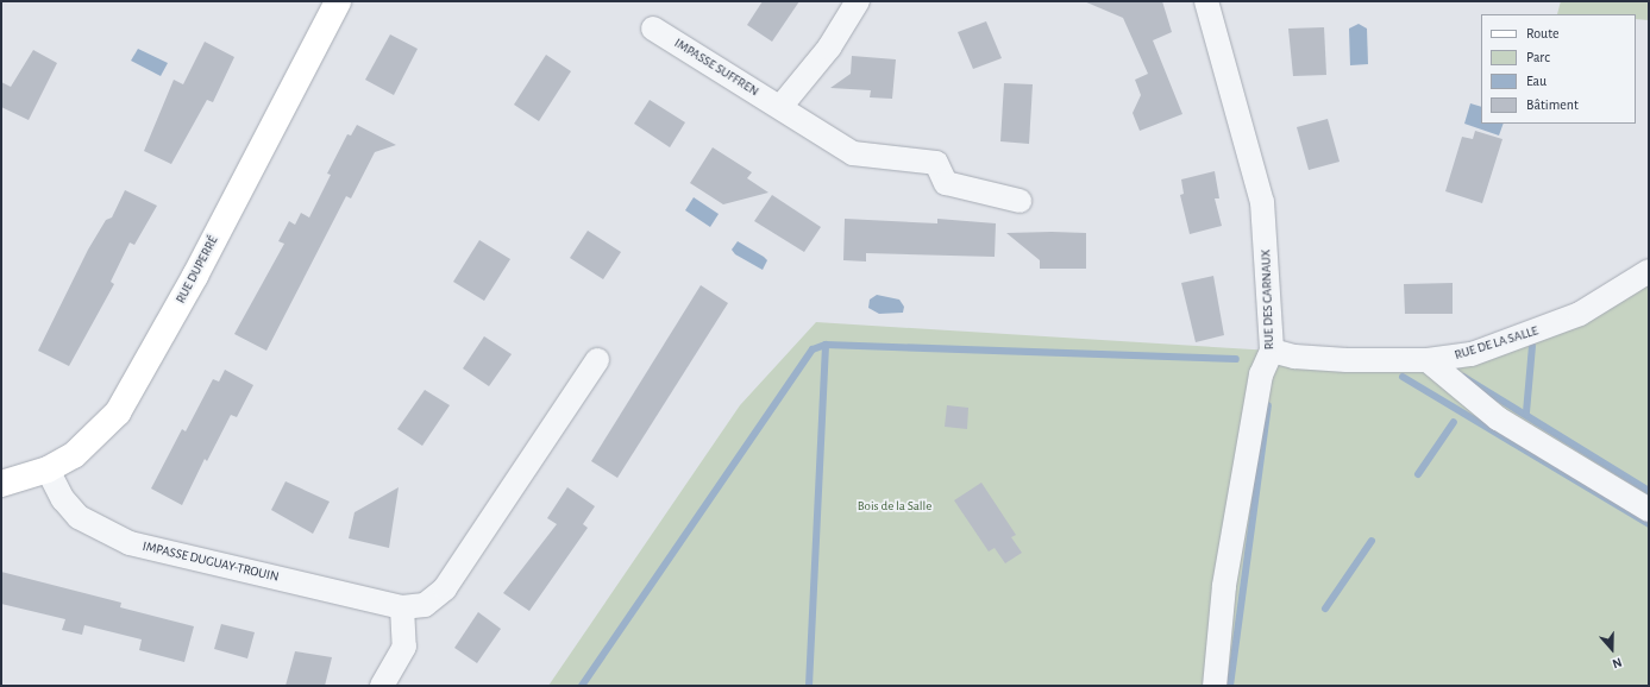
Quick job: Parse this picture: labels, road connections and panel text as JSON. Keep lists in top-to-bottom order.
{
  "streets": {
    "street": [
      "IMPASSE SUFFREN",
      "RUE DUPERRÉ",
      "RUE DES CARNAUX",
      "RUE DE LA SALLE",
      "IMPASSE DUGUAY-TROUIN"
    ]
  },
  "crossings": [
    ["RUE DUPERRÉ", "IMPASSE DUGUAY-TROUIN"],
    ["RUE DES CARNAUX", "RUE DE LA SALLE"]
  ],
  "parks": ["Bois de la Salle"],
  "legend": [
    "Route",
    "Parc",
    "Eau",
    "Bâtiment"
  ],
  "north": "bottom"
}
